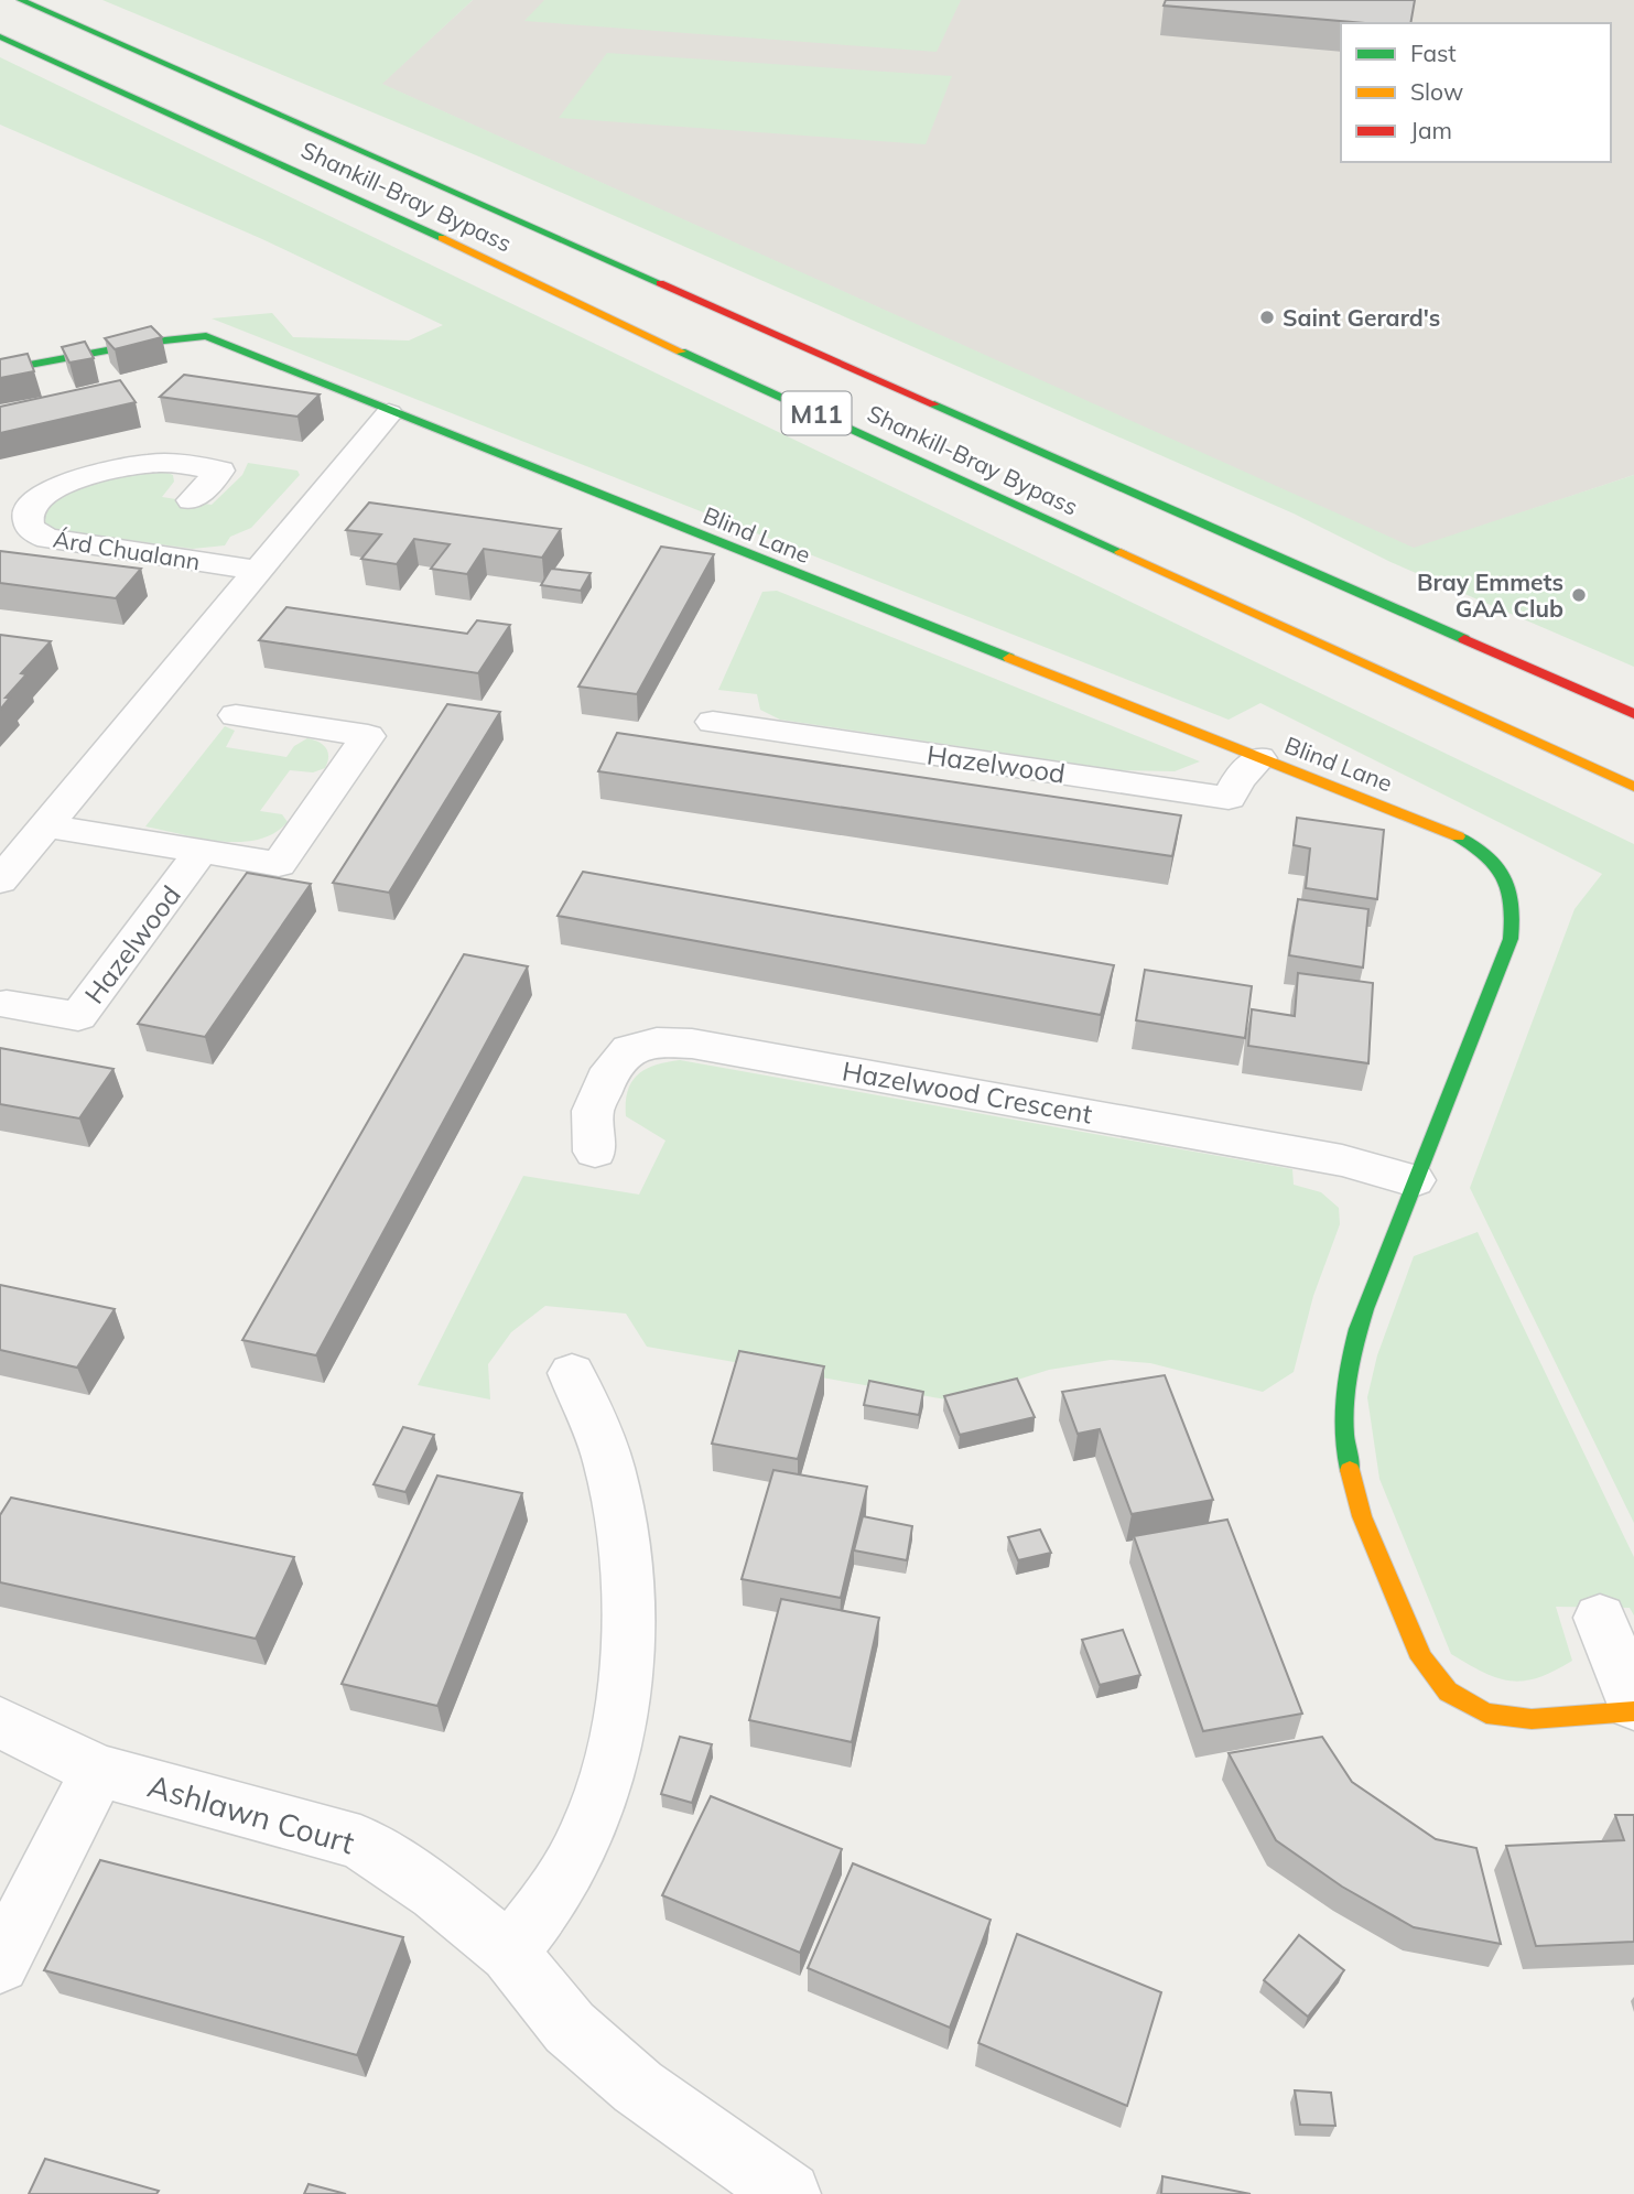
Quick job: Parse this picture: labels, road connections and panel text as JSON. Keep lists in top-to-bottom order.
{
  "streets": {
    "main road": ["Shankill-Bray Bypass", "M11", "Blind Lane"],
    "street": [
      "Árd Chualann",
      "Hazelwood",
      "Hazelwood Crescent",
      "Ashlawn Court"
    ]
  },
  "crossings": [
    ["Blind Lane", "Hazelwood"],
    ["Blind Lane", "Hazelwood Crescent"]
  ],
  "places": ["Saint Gerard's", "Bray Emmets GAA Club"],
  "legend": ["Fast", "Slow", "Jam"]
}
